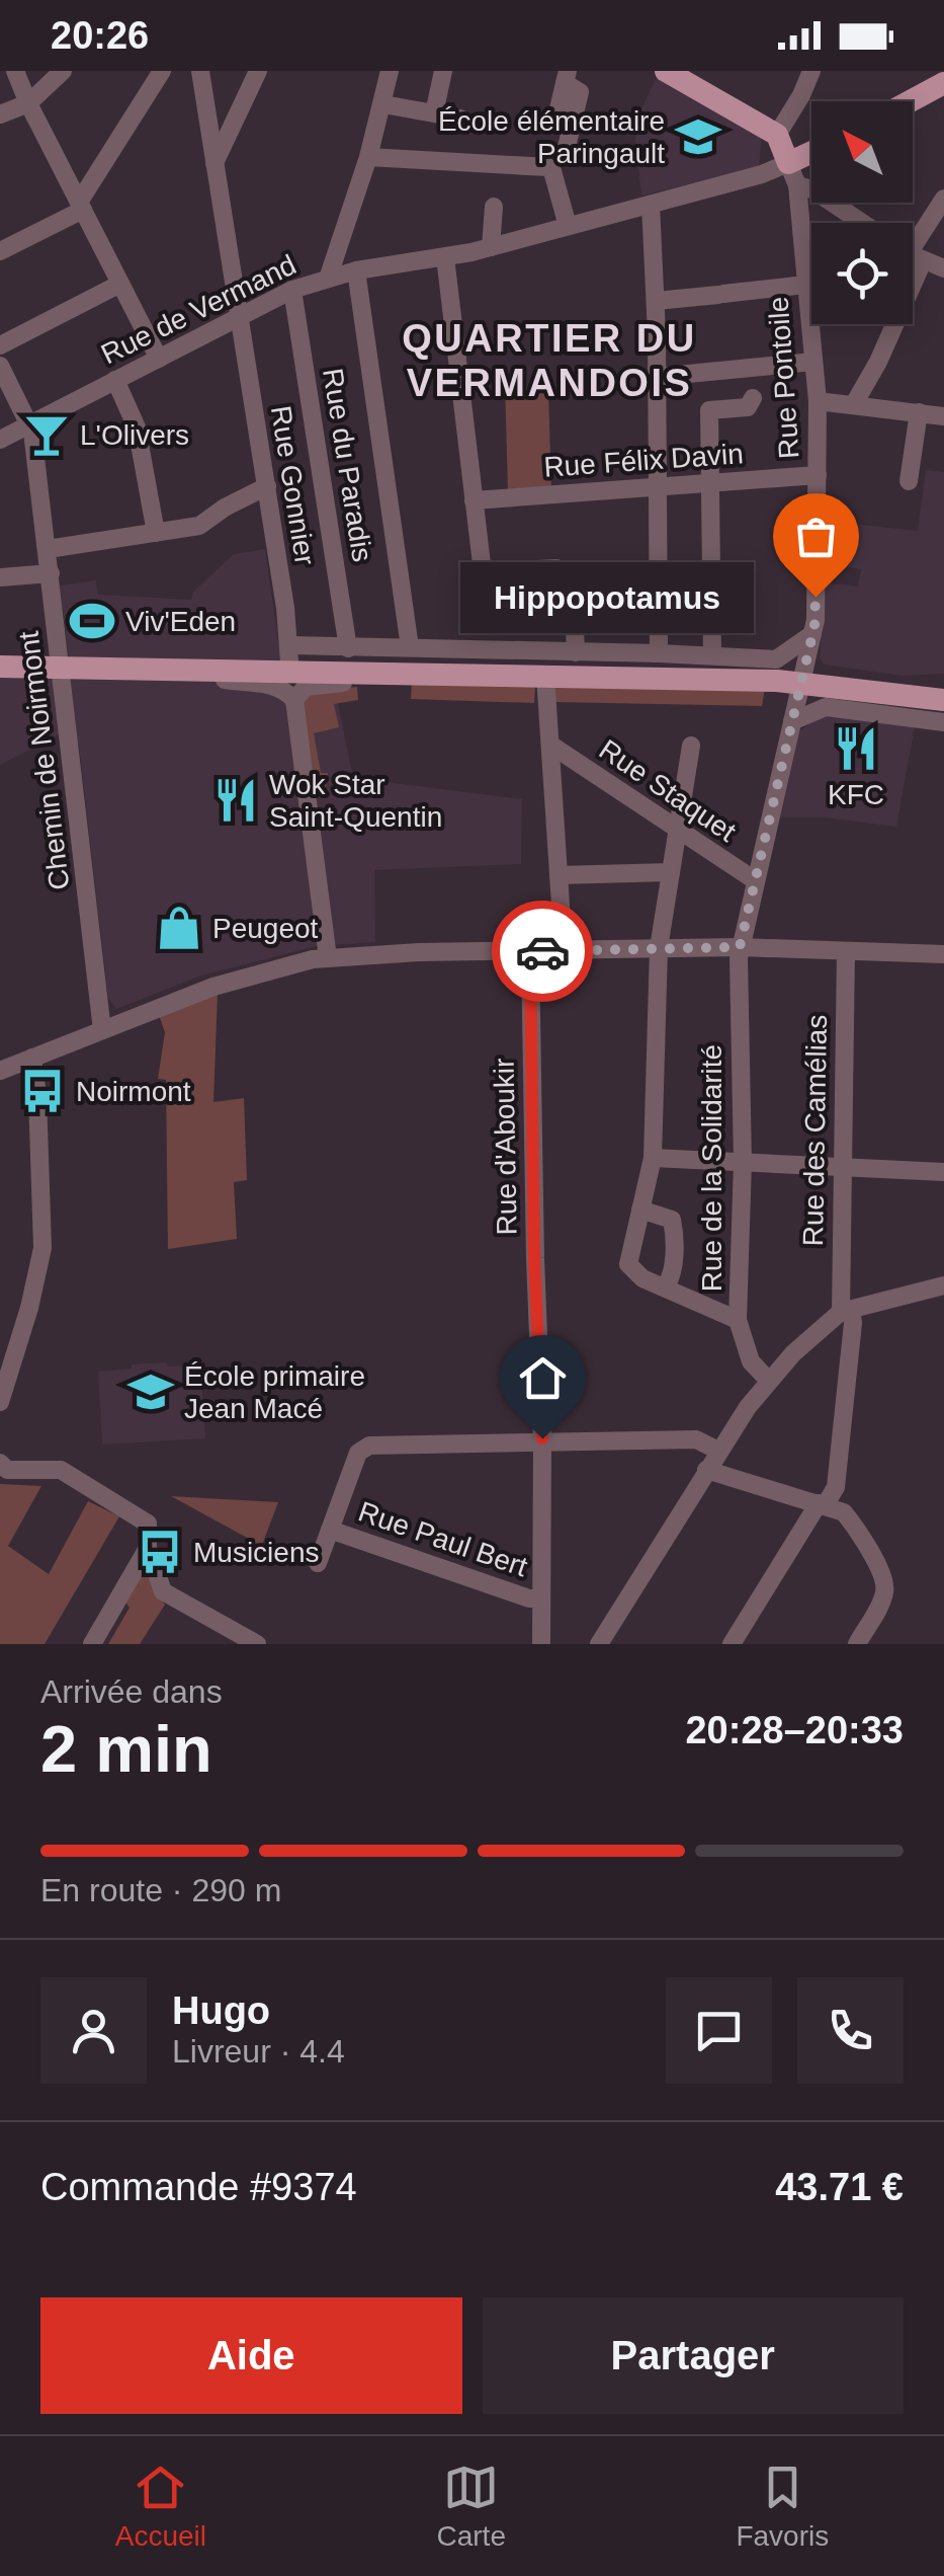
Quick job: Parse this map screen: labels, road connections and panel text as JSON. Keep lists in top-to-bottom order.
{
  "streets": {
    "street": [
      "Rue de Vermand",
      "Rue Pontoile",
      "Rue Félix Davin",
      "Rue du Paradis",
      "Rue Gonnier",
      "Chemin de Noirmont",
      "Rue Staquet",
      "Rue des Camélias",
      "Rue d'Aboukir",
      "Rue de la Solidarité",
      "Rue Paul Bert"
    ]
  },
  "crossings": [
    ["Rue de Vermand", "Rue Pontoile"],
    ["Rue de Vermand", "Rue du Paradis"],
    ["Rue de Vermand", "Rue Gonnier"],
    ["Rue de Vermand", "Chemin de Noirmont"],
    ["Rue Pontoile", "Rue Félix Davin"],
    ["Rue Pontoile", "Rue Staquet"],
    ["Rue Pontoile", "Rue de la Solidarité"],
    ["Rue d'Aboukir", "Rue Paul Bert"]
  ],
  "districts": ["QUARTIER DU VERMANDOIS"],
  "places": {
    "school or university": ["École élémentaire Paringault", "École primaire Jean Macé"],
    "bar": ["L'Olivers"],
    "other": ["Hippopotamus"],
    "sports": ["Viv'Eden"],
    "restaurant": ["KFC", "Wok Star Saint-Quentin"],
    "shop": ["Peugeot"],
    "bus stop": ["Noirmont", "Musiciens"]
  },
  "north": "top left",
  "page": {
    "status": "20:26",
    "bubble": "Hippopotamus",
    "heading": ["2 min", "Arrivée dans", "20:28–20:33"],
    "panel": [
      "Hugo",
      "Livreur · 4.4",
      "Commande #9374",
      "43.71 €"
    ],
    "bar": "En route · 290 m",
    "buttons": ["Aide", "Partager"],
    "tabs": ["Accueil", "Carte", "Favoris"]
  }
}
